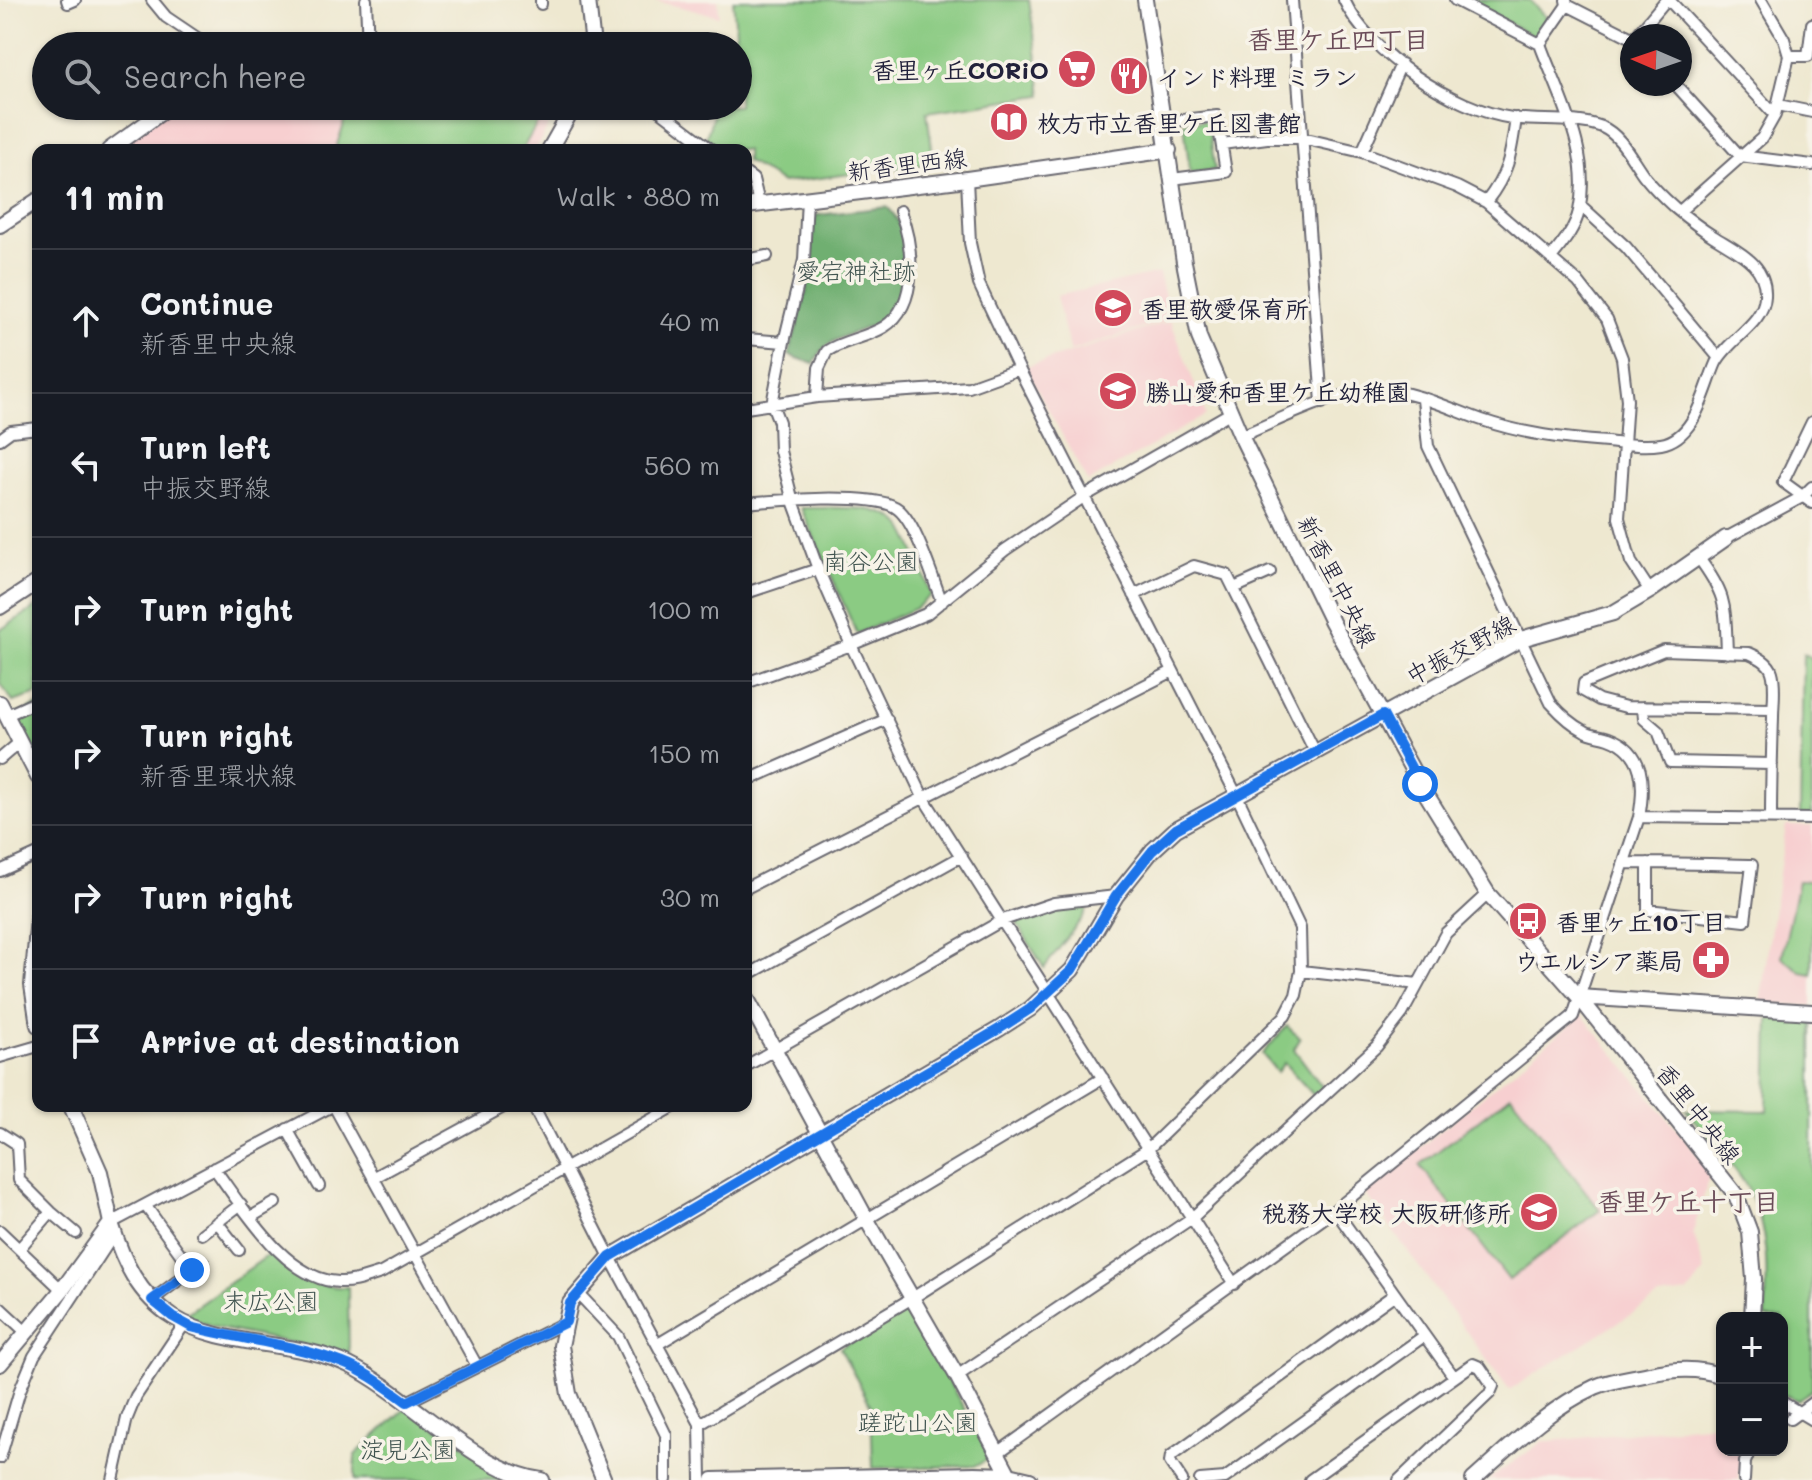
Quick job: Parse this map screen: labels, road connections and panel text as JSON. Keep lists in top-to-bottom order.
{
  "streets": {
    "street": [
      "新香里西線",
      "新香里中央線",
      "中振交野線",
      "香里中央線"
    ]
  },
  "crossings": [
    ["新香里西線", "新香里中央線"],
    ["新香里中央線", "中振交野線"],
    ["新香里中央線", "香里中央線"]
  ],
  "districts": ["香里ケ丘四丁目", "香里ケ丘十丁目"],
  "parks": [
    "愛宕神社跡",
    "南谷公園",
    "末広公園",
    "蹉跎山公園",
    "淀見公園"
  ],
  "places": {
    "supermarket": ["香里ヶ丘CORiO"],
    "restaurant": ["インド料理 ミラン"],
    "library": ["枚方市立香里ケ丘図書館"],
    "school or university": ["香里敬愛保育所", "勝山愛和香里ケ丘幼稚園", "税務大学校 大阪研修所"],
    "bus stop": ["香里ヶ丘10丁目"],
    "pharmacy": ["ウエルシア薬局"]
  },
  "north": "left",
  "page": {
    "search": "Search here",
    "heading": ["11 min", "Walk · 880 m"],
    "list": [
      ["Continue", "新香里中央線", "40 m"],
      ["Turn left", "中振交野線", "560 m"],
      ["Turn right", "100 m"],
      ["Turn right", "新香里環状線", "150 m"],
      ["Turn right", "30 m"],
      "Arrive at destination"
    ],
    "map_buttons": ["+", "−"]
  }
}
